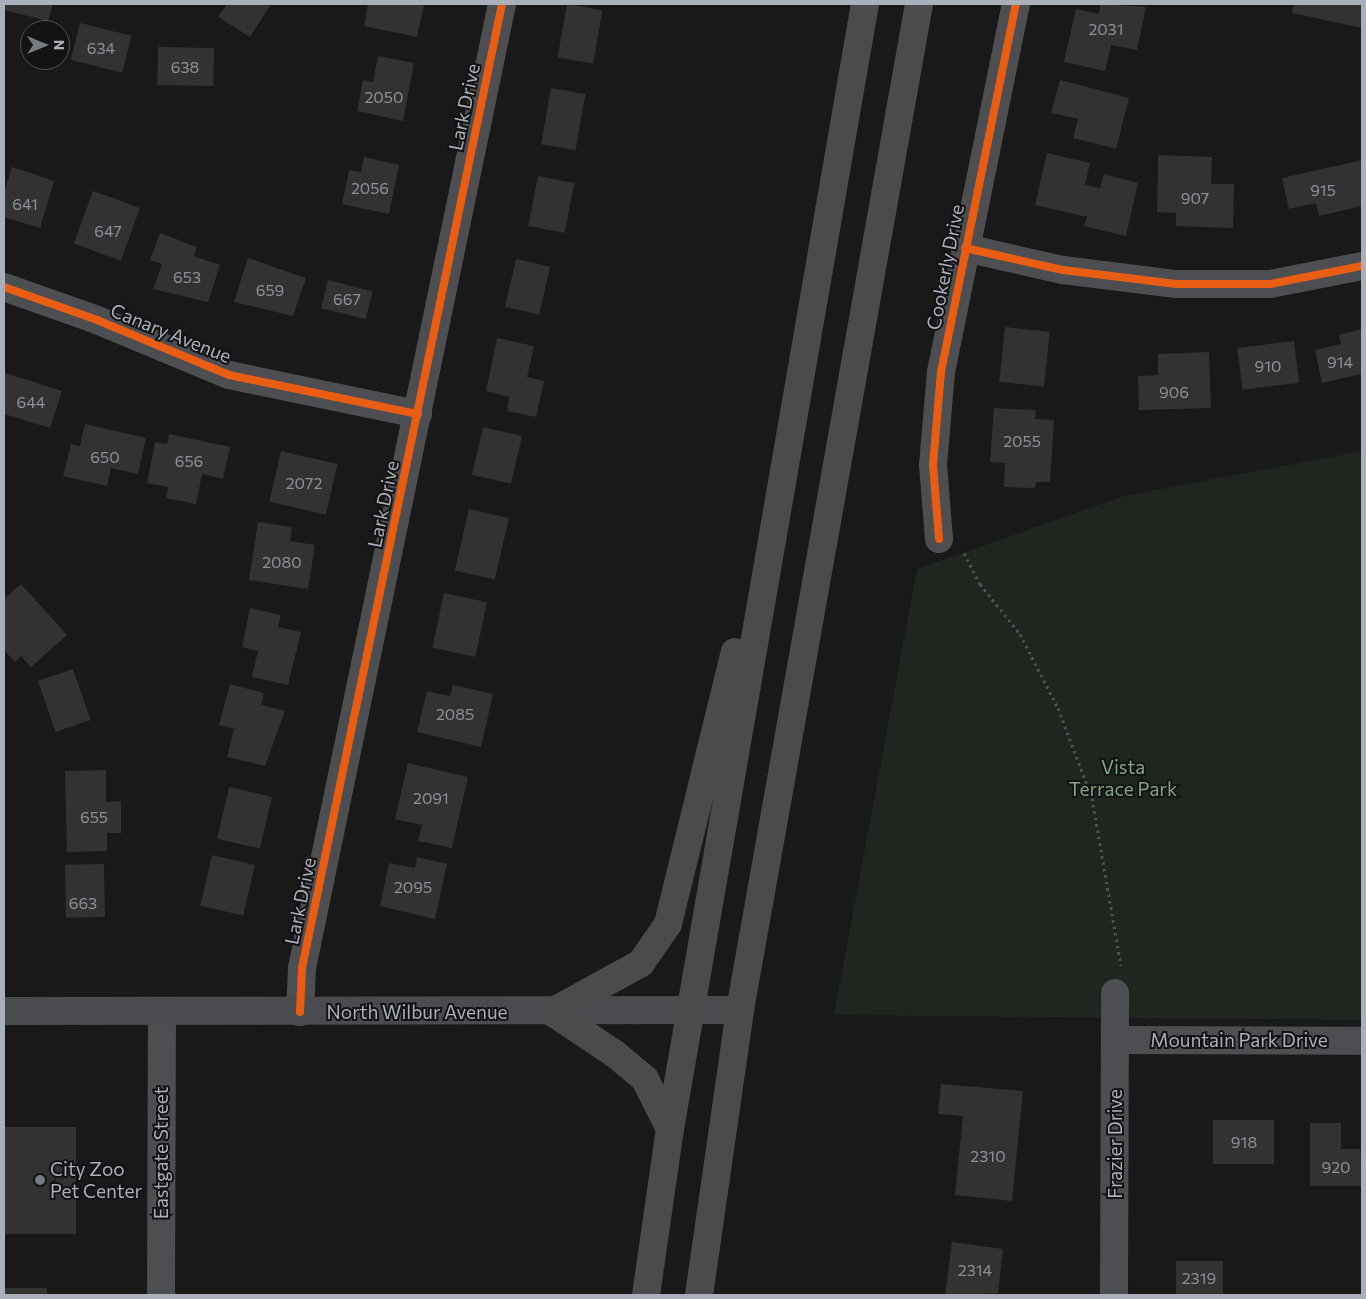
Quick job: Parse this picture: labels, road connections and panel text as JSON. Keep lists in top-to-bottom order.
{
  "streets": {
    "main road": ["North Wilbur Avenue"],
    "street": [
      "Lark Drive",
      "Cookerly Drive",
      "Canary Avenue",
      "Mountain Park Drive",
      "Frazier Drive",
      "Eastgate Street"
    ]
  },
  "crossings": [
    ["Lark Drive", "Canary Avenue"],
    ["Lark Drive", "North Wilbur Avenue"],
    ["North Wilbur Avenue", "Eastgate Street"],
    ["Mountain Park Drive", "Frazier Drive"]
  ],
  "parks": ["Vista Terrace Park"],
  "places": ["City Zoo Pet Center"],
  "house_numbers": [
    "2031",
    "634",
    "638",
    "2050",
    "2056",
    "915",
    "907",
    "641",
    "647",
    "653",
    "659",
    "667",
    "914",
    "910",
    "906",
    "644",
    "2055",
    "650",
    "656",
    "2072",
    "2080",
    "2085",
    "2091",
    "655",
    "2095",
    "663",
    "918",
    "2310",
    "920",
    "2314",
    "2319"
  ],
  "north": "right"
}
